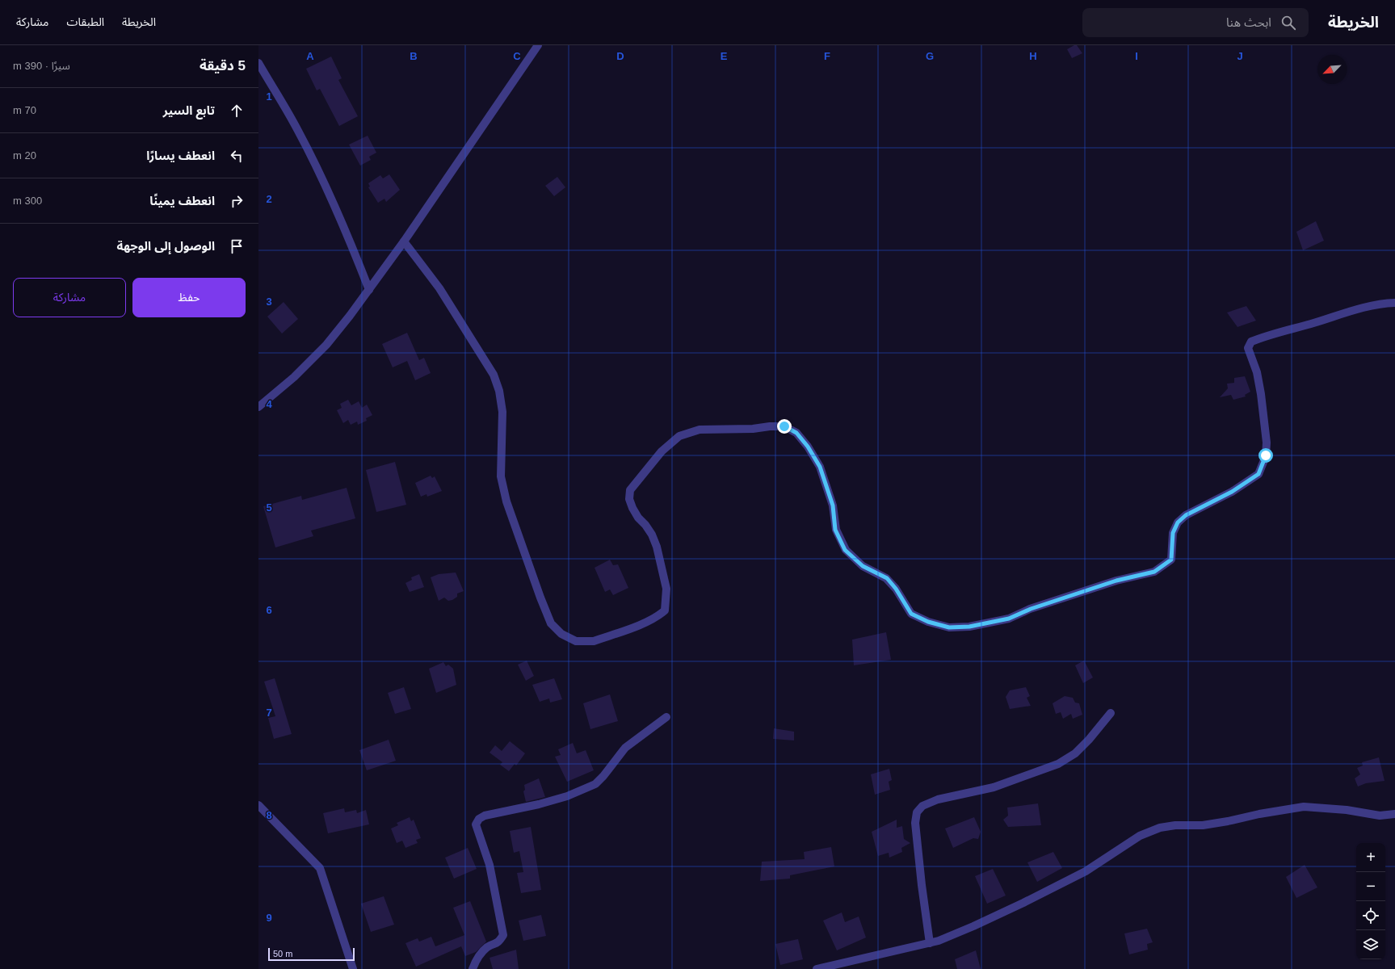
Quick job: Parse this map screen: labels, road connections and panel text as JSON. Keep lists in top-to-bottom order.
{
  "scale_bar": "50 m",
  "north": "bottom left",
  "page": {
    "header": "الخريطة",
    "search": "ابحث هنا",
    "nav": ["الخريطة", "الطبقات", "مشاركة"],
    "heading": ["5 دقيقة", "سيرًا · 390 m"],
    "list": [
      ["تابع السير", "70 m"],
      ["انعطف يسارًا", "20 m"],
      ["انعطف يمينًا", "300 m"],
      "الوصول إلى الوجهة"
    ],
    "buttons": ["حفظ", "مشاركة"],
    "map_buttons": ["+", "−"],
    "scale": "50 m"
  },
  "grid": {
    "columns": [
      "A",
      "B",
      "C",
      "D",
      "E",
      "F",
      "G",
      "H",
      "I",
      "J"
    ],
    "rows": [
      "1",
      "2",
      "3",
      "4",
      "5",
      "6",
      "7",
      "8",
      "9"
    ]
  }
}
